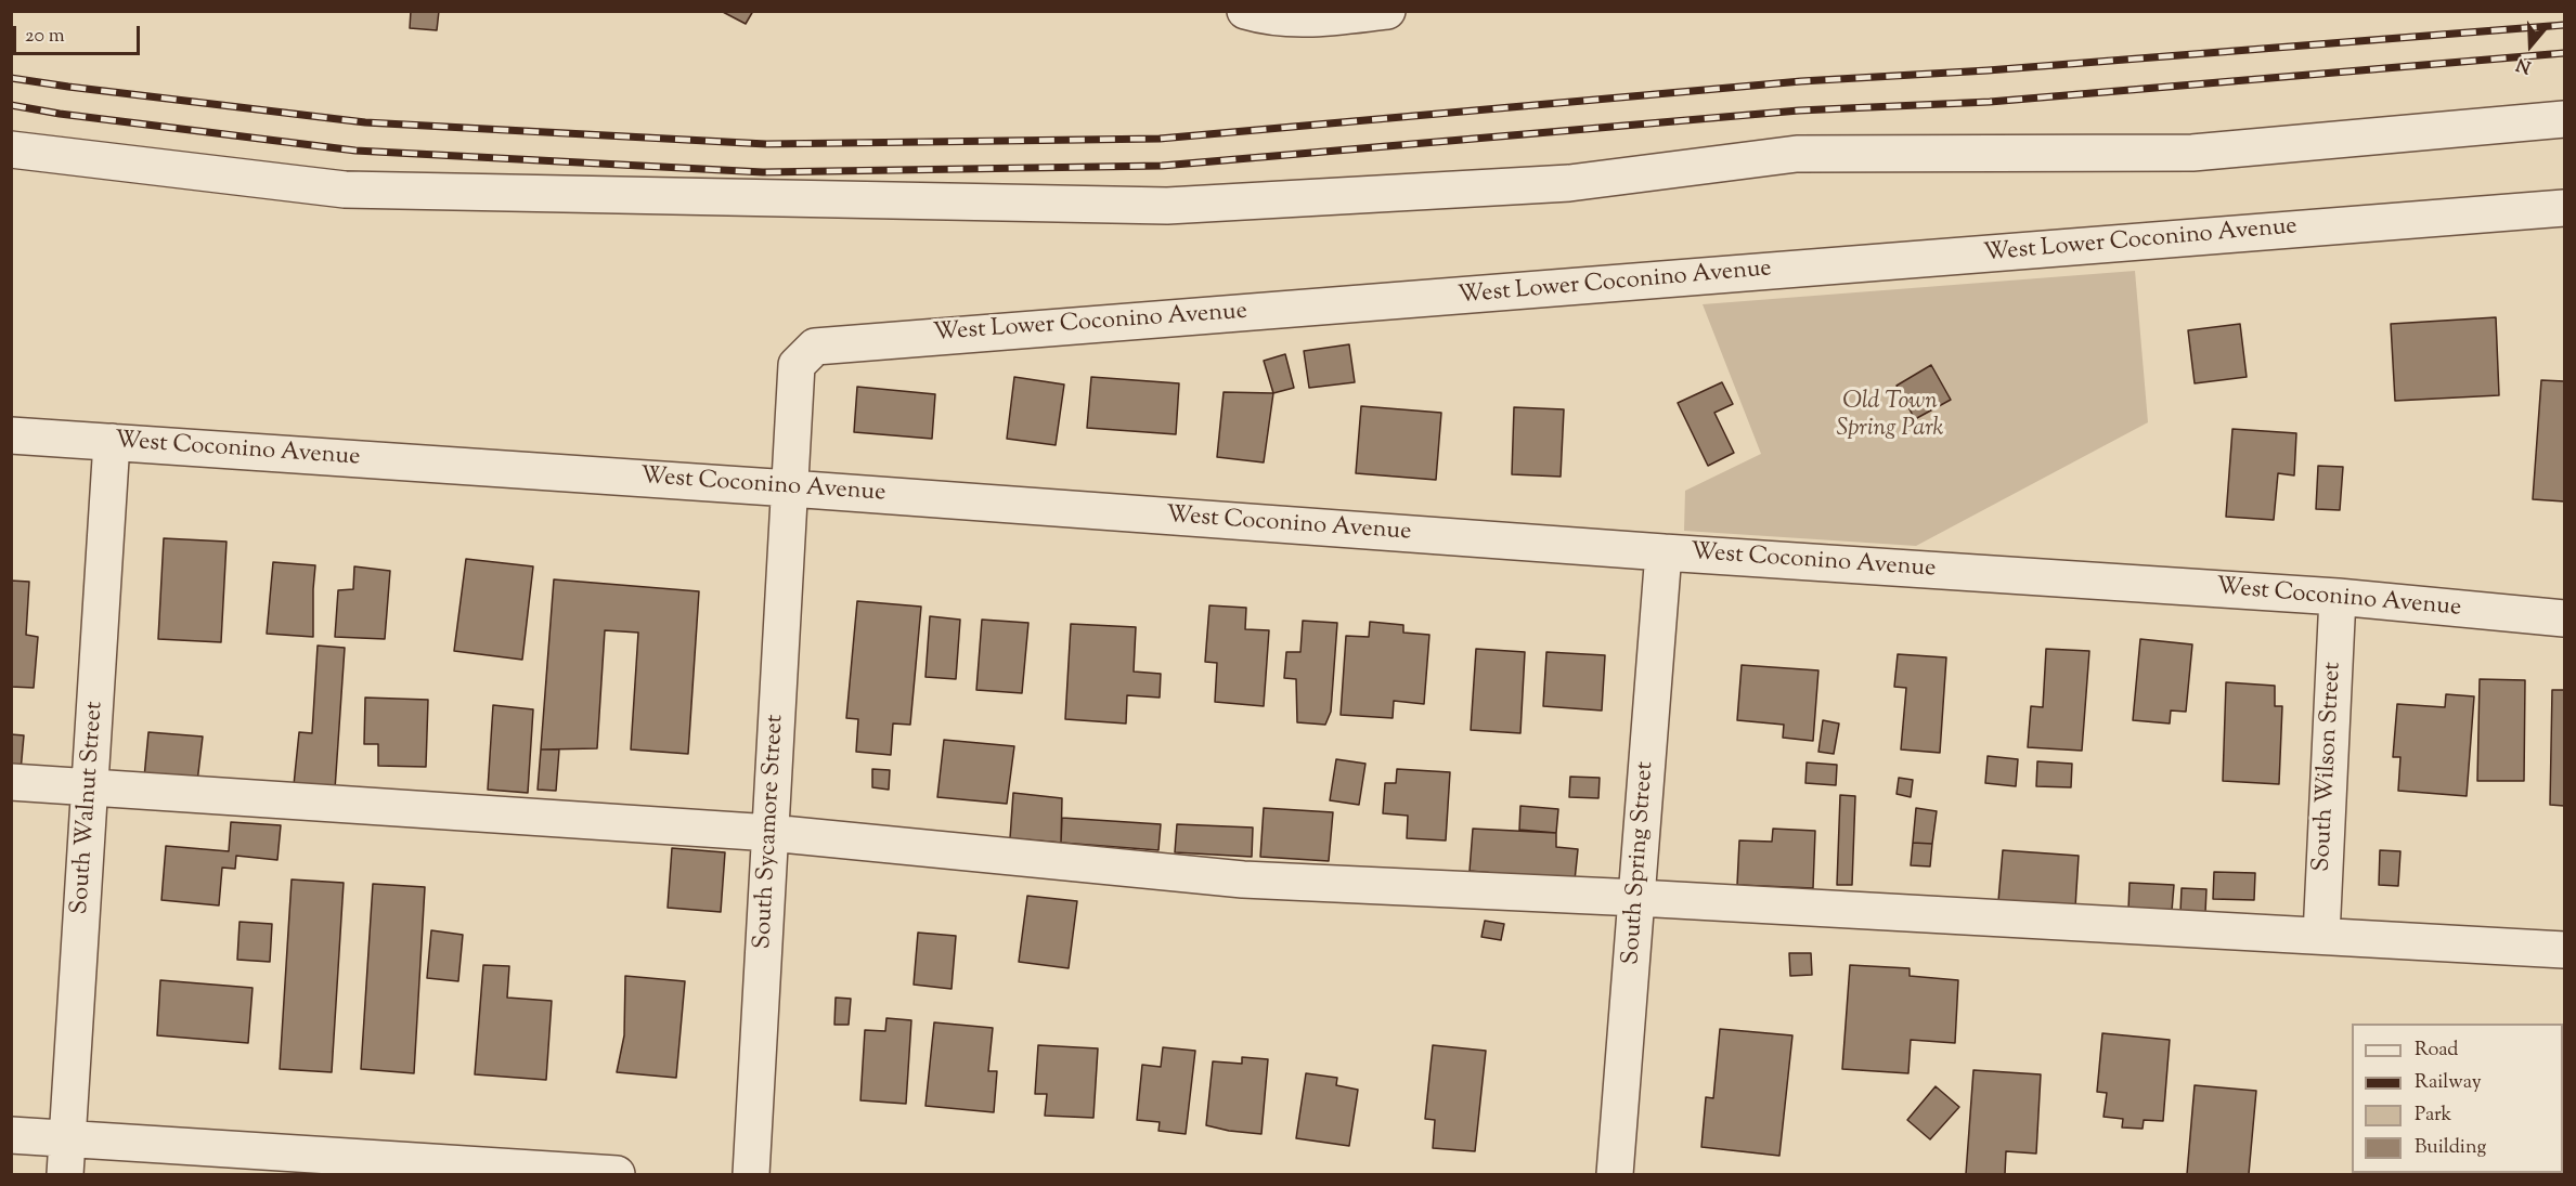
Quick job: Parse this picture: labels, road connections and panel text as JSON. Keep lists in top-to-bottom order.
{
  "streets": {
    "street": [
      "West Lower Coconino Avenue",
      "West Coconino Avenue",
      "South Wilson Street",
      "South Walnut Street",
      "South Sycamore Street",
      "South Spring Street"
    ]
  },
  "crossings": [
    ["West Lower Coconino Avenue", "West Coconino Avenue"],
    ["West Lower Coconino Avenue", "South Sycamore Street"],
    ["West Coconino Avenue", "South Wilson Street"],
    ["West Coconino Avenue", "South Walnut Street"],
    ["West Coconino Avenue", "South Sycamore Street"],
    ["West Coconino Avenue", "South Spring Street"]
  ],
  "parks": ["Old Town Spring Park"],
  "legend": [
    "Road",
    "Railway",
    "Park",
    "Building"
  ],
  "scale_bar": "20 m",
  "north": "bottom"
}
